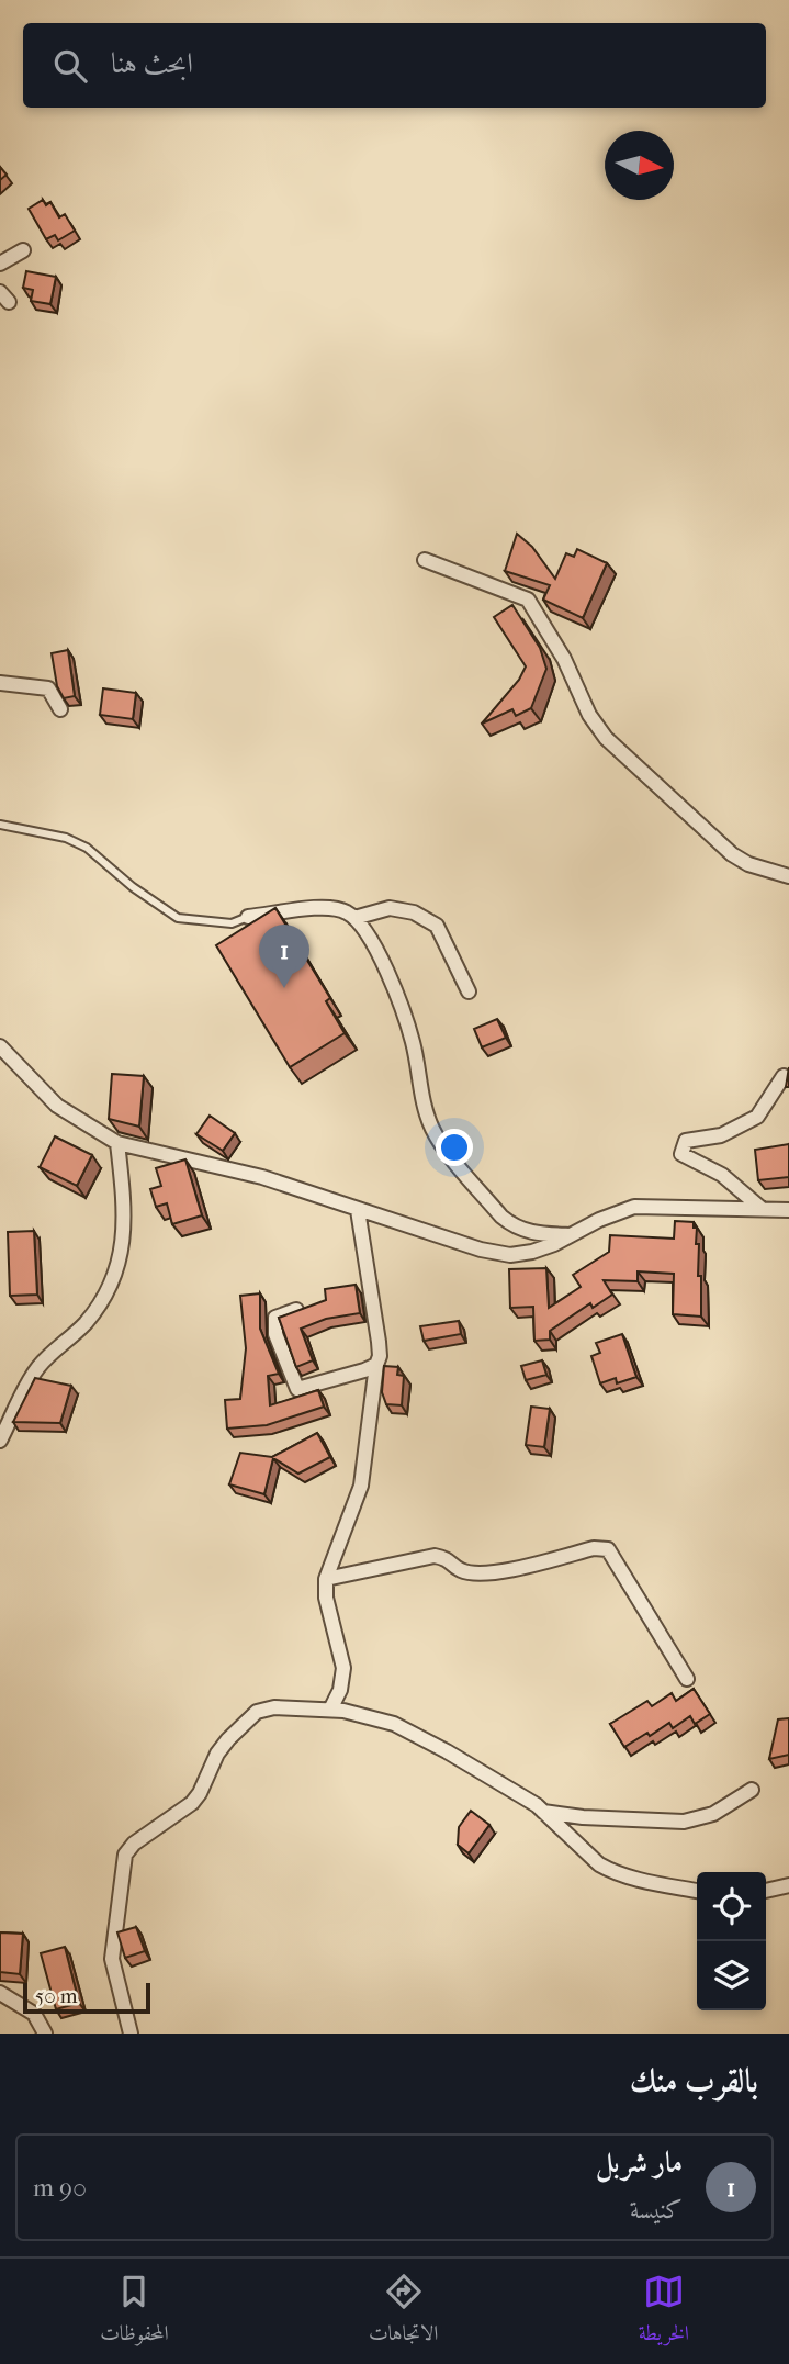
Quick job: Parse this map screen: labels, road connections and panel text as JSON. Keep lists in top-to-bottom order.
{
  "scale_bar": "50 m",
  "north": "right",
  "page": {
    "search": "ابحث هنا",
    "pins": "1",
    "scale": "50 m",
    "heading": "بالقرب منك",
    "list": [
      {
        "mark": "1",
        "name": "مار شربل",
        "note": "كنيسة",
        "value": "90 m"
      }
    ],
    "nav": ["الخريطة", "الاتجاهات", "المحفوظات"]
  }
}
